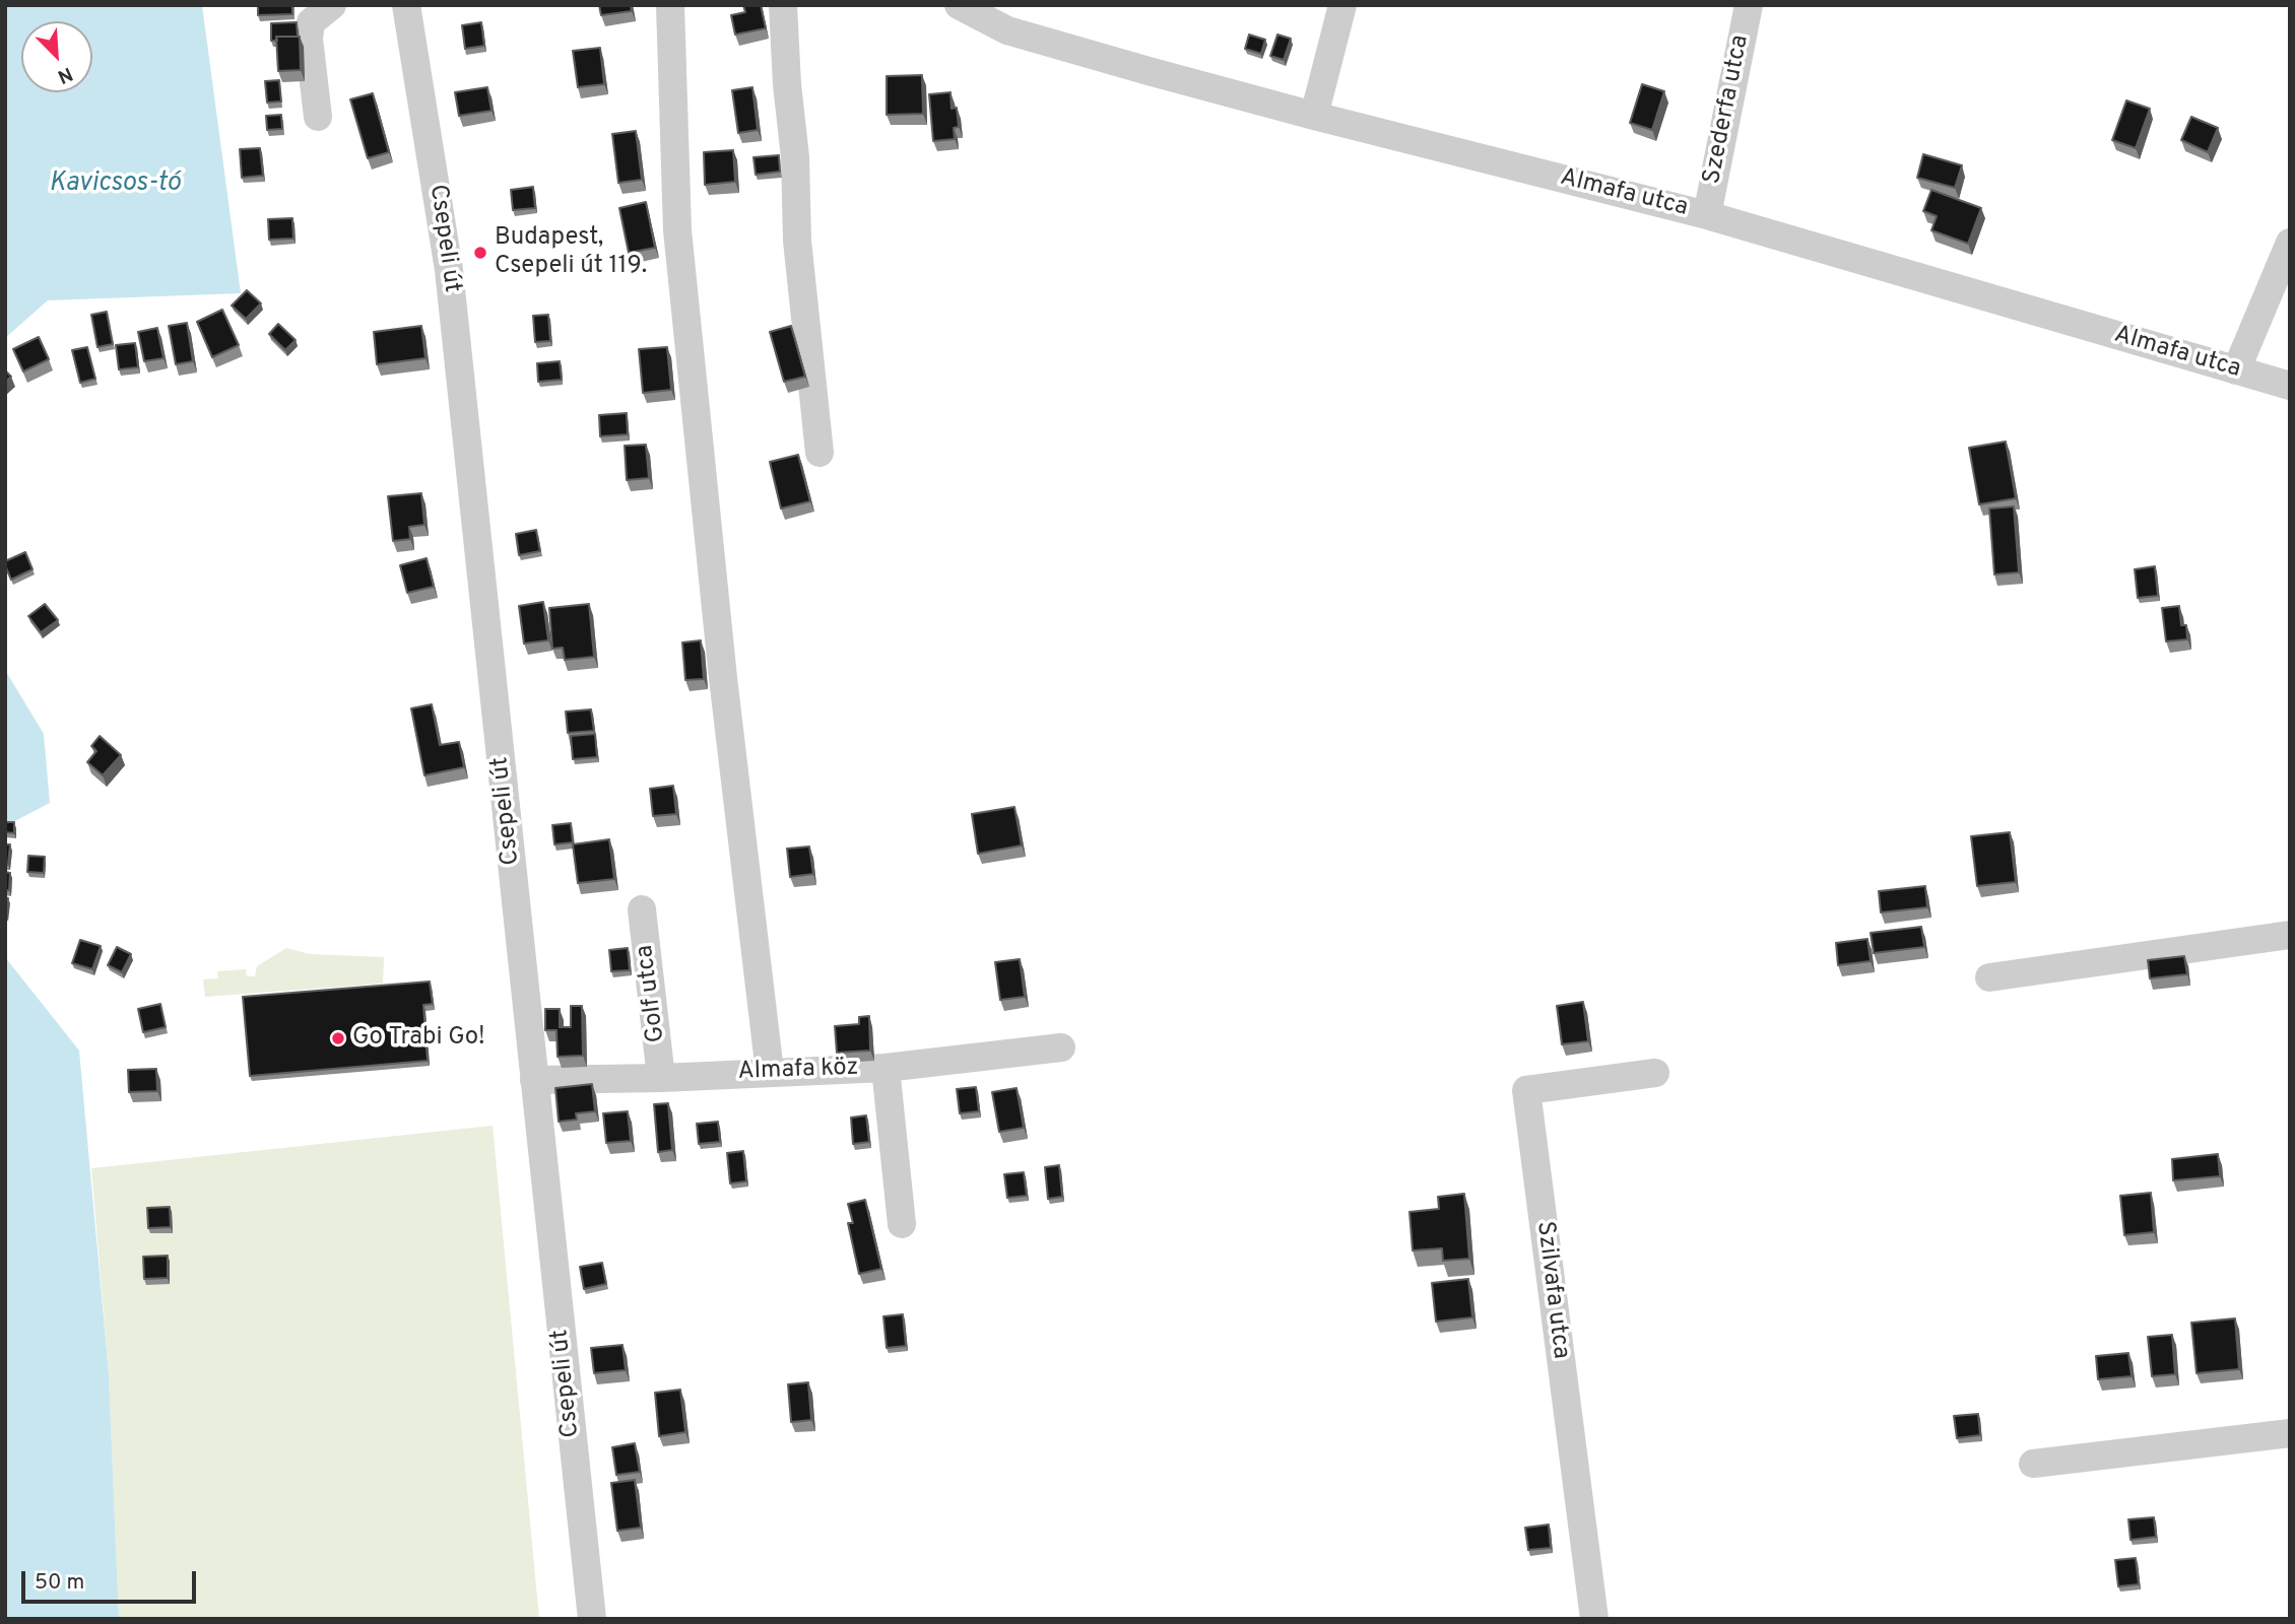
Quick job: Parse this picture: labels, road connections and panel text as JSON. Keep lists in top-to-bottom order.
{
  "streets": {
    "street": [
      "Szederfa utca",
      "Almafa utca",
      "Csepeli út",
      "Golf utca",
      "Almafa köz",
      "Szilvafa utca"
    ]
  },
  "crossings": [
    ["Szederfa utca", "Almafa utca"],
    ["Csepeli út", "Almafa köz"],
    ["Golf utca", "Almafa köz"]
  ],
  "water": ["Kavicsos-tó"],
  "places": ["Budapest, Csepeli út 119.", "Go Trabi Go!"],
  "scale_bar": "50 m",
  "north": "bottom right"
}
